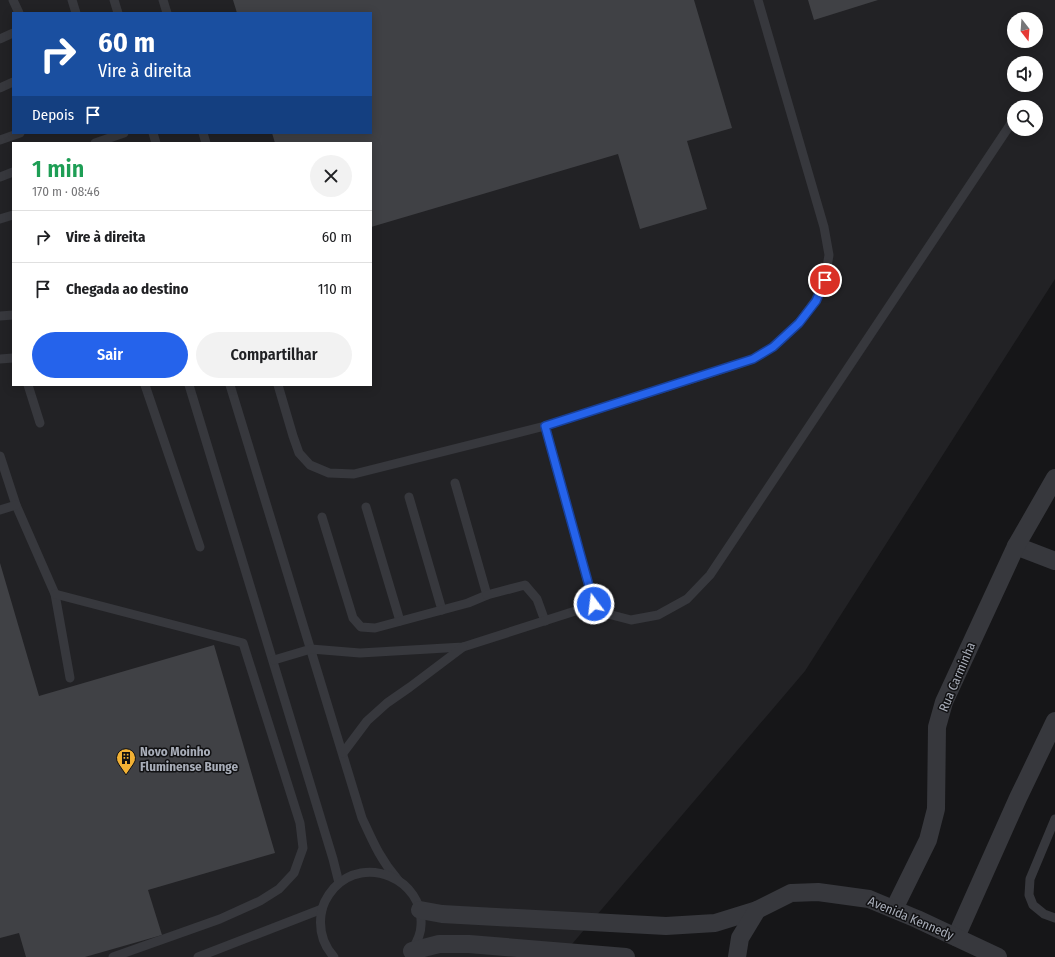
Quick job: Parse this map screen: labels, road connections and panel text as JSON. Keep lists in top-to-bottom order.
{
  "streets": {
    "street": ["Rua Carminha", "Avenida Kennedy"]
  },
  "crossings": [
    ["Rua Carminha", "Avenida Kennedy"]
  ],
  "places": {
    "building": ["Novo Moinho Fluminense Bunge"]
  },
  "north": "bottom",
  "page": {
    "turn": ["60 m", "Vire à direita"],
    "then": "Depois",
    "heading": ["1 min", "170 m · 08:46"],
    "list": [
      {
        "name": "Vire à direita",
        "value": "60 m"
      },
      {
        "name": "Chegada ao destino",
        "value": "110 m"
      }
    ],
    "buttons": ["Sair", "Compartilhar"]
  }
}
